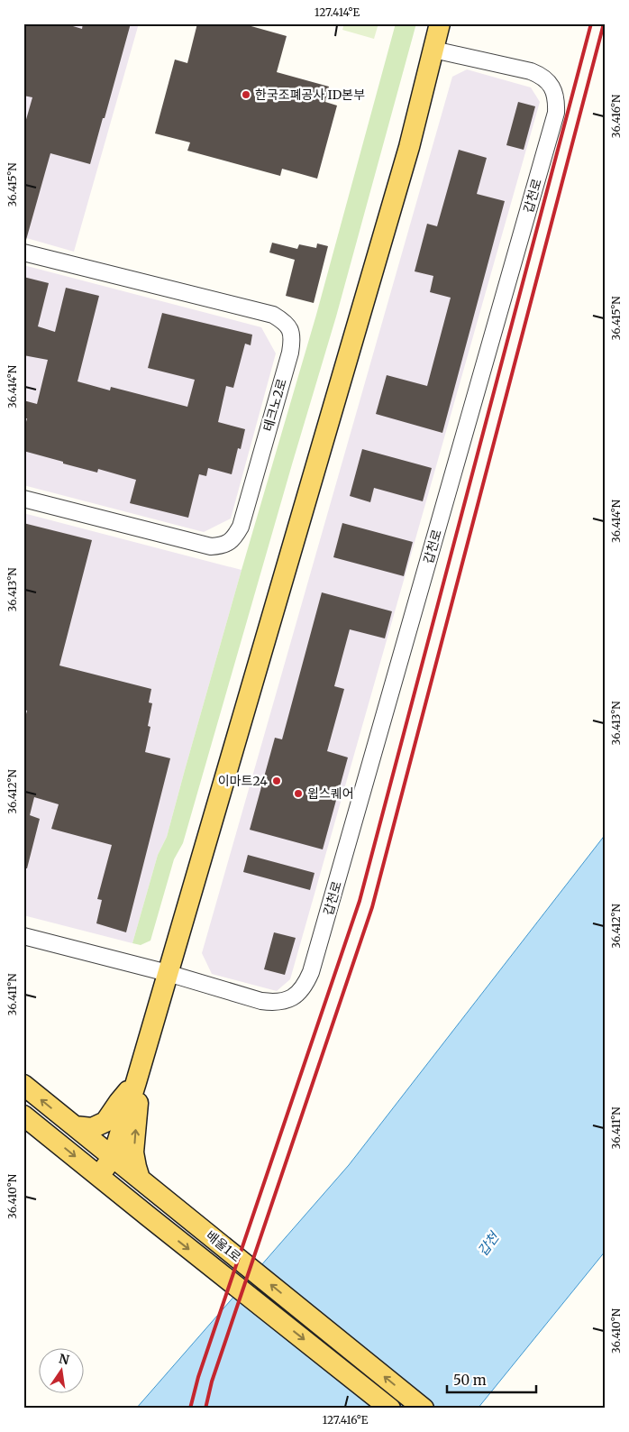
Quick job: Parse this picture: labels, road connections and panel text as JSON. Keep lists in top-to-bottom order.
{
  "streets": {
    "main road": ["배울1로"],
    "street": ["갑천로", "테크노2로"]
  },
  "water": ["갑천"],
  "places": ["한국조폐공사 ID본부", "이마트24", "윕스퀘어"],
  "scale_bar": "50 m",
  "north": "top",
  "coordinates": [
    "127.414°E",
    "36.416°N",
    "36.415°N",
    "36.414°N",
    "36.413°N",
    "36.412°N",
    "36.411°N",
    "36.410°N",
    "127.416°E"
  ]
}
